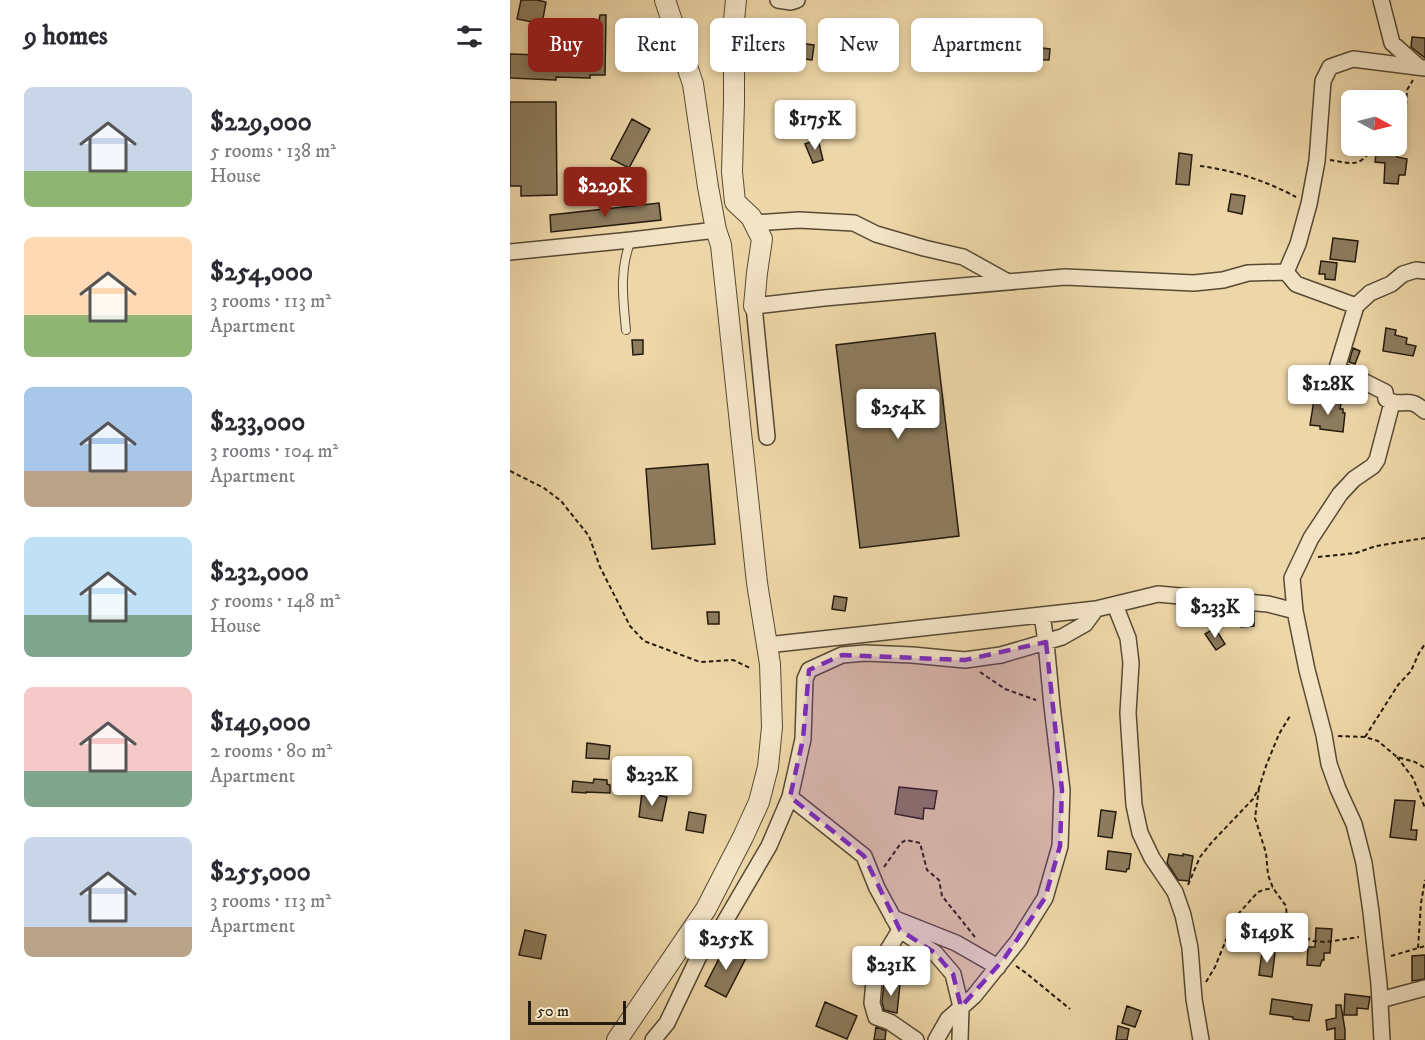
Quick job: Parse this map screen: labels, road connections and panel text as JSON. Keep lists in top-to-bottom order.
{
  "scale_bar": "50 m",
  "north": "right",
  "page": {
    "heading": "9 homes",
    "chip": [
      "Buy",
      "Rent",
      "Filters",
      "New",
      "Apartment"
    ],
    "list": [
      {
        "name": "$229,000",
        "note": "5 rooms · 138 m² · House"
      },
      {
        "name": "$254,000",
        "note": "3 rooms · 113 m² · Apartment"
      },
      {
        "name": "$233,000",
        "note": "3 rooms · 104 m² · Apartment"
      },
      {
        "name": "$232,000",
        "note": "5 rooms · 148 m² · House"
      },
      {
        "name": "$149,000",
        "note": "2 rooms · 80 m² · Apartment"
      },
      {
        "name": "$255,000",
        "note": "3 rooms · 113 m² · Apartment"
      }
    ],
    "price": [
      "$175K",
      "$229K",
      "$128K",
      "$254K",
      "$233K",
      "$232K",
      "$149K",
      "$255K",
      "$231K"
    ],
    "scale": "50 m"
  }
}
